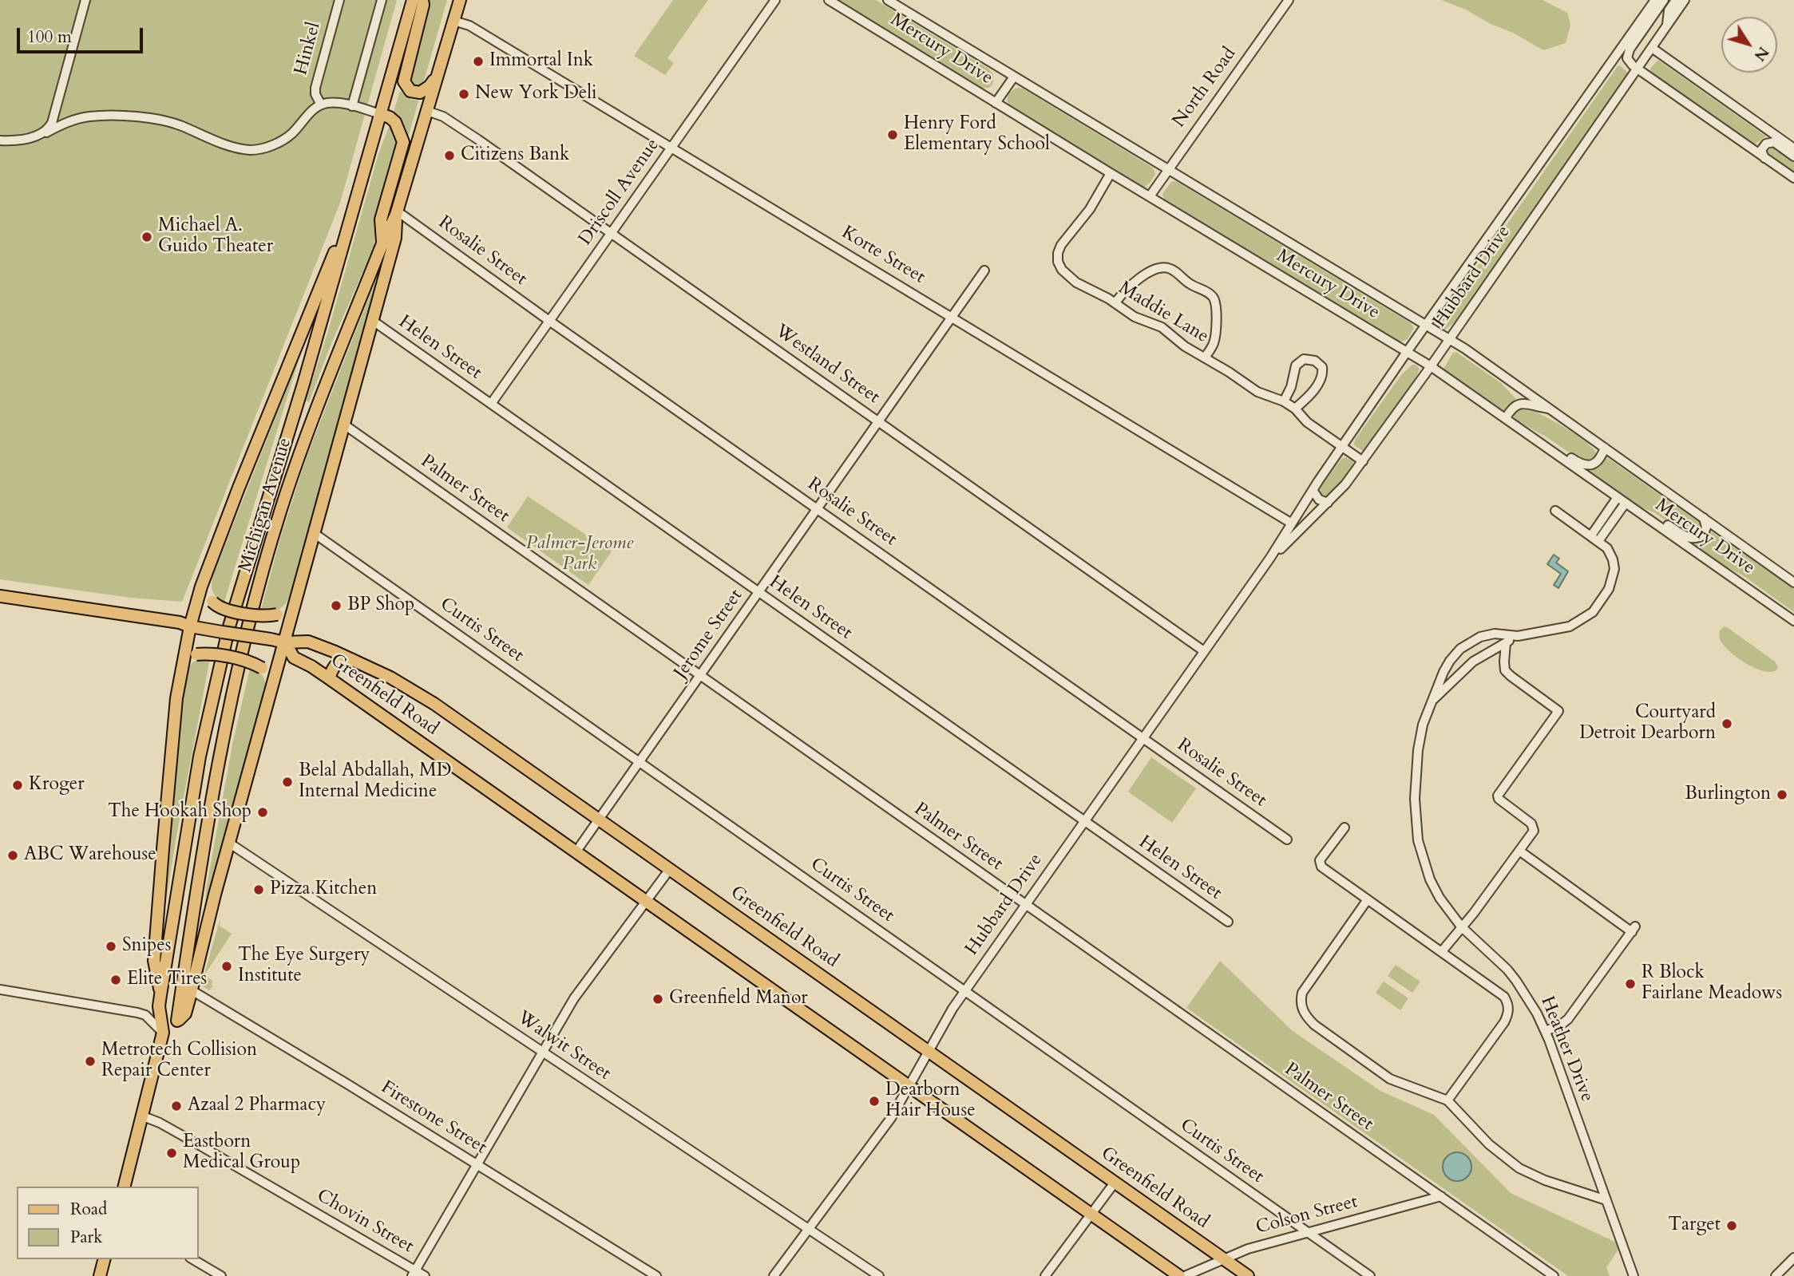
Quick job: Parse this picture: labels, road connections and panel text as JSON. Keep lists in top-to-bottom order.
{
  "streets": {
    "main road": ["Michigan Avenue", "Greenfield Road"],
    "street": [
      "Hinkel",
      "Mercury Drive",
      "North Road",
      "Driscoll Avenue",
      "Rosalie Street",
      "Korte Street",
      "Hubbard Drive",
      "Maddie Lane",
      "Helen Street",
      "Westland Street",
      "Palmer Street",
      "Curtis Street",
      "Jerome Street",
      "Walwit Street",
      "Heather Drive",
      "Firestone Street",
      "Colson Street",
      "Chovin Street"
    ]
  },
  "crossings": [
    ["Mercury Drive", "North Road"],
    ["Mercury Drive", "Hubbard Drive"],
    ["Mercury Drive", "Maddie Lane"],
    ["Driscoll Avenue", "Rosalie Street"],
    ["Driscoll Avenue", "Korte Street"],
    ["Driscoll Avenue", "Helen Street"],
    ["Driscoll Avenue", "Westland Street"],
    ["Rosalie Street", "Hubbard Drive"],
    ["Rosalie Street", "Michigan Avenue"],
    ["Rosalie Street", "Jerome Street"],
    ["Korte Street", "Hubbard Drive"],
    ["Korte Street", "Michigan Avenue"],
    ["Korte Street", "Jerome Street"],
    ["Hubbard Drive", "Maddie Lane"],
    ["Hubbard Drive", "Helen Street"],
    ["Hubbard Drive", "Westland Street"],
    ["Hubbard Drive", "Palmer Street"],
    ["Hubbard Drive", "Curtis Street"],
    ["Hubbard Drive", "Greenfield Road"],
    ["Hubbard Drive", "Walwit Street"],
    ["Helen Street", "Jerome Street"],
    ["Westland Street", "Michigan Avenue"],
    ["Westland Street", "Jerome Street"],
    ["Palmer Street", "Jerome Street"],
    ["Palmer Street", "Colson Street"],
    ["Michigan Avenue", "Chovin Street"],
    ["Curtis Street", "Jerome Street"],
    ["Curtis Street", "Colson Street"],
    ["Jerome Street", "Greenfield Road"],
    ["Greenfield Road", "Colson Street"]
  ],
  "parks": ["Palmer-Jerome Park"],
  "places": [
    "Immortal Ink",
    "New York Deli",
    "Henry Ford Elementary School",
    "Citizens Bank",
    "Michael A. Guido Theater",
    "BP Shop",
    "Courtyard Detroit Dearborn",
    "Belal Abdallah, MD Internal Medicine",
    "Kroger",
    "Burlington",
    "The Hookah Shop",
    "ABC Warehouse",
    "Pizza Kitchen",
    "Snipes",
    "The Eye Surgery Institute",
    "Elite Tires",
    "R Block Fairlane Meadows",
    "Greenfield Manor",
    "Metrotech Collision Repair Center",
    "Dearborn Hair House",
    "Azaal 2 Pharmacy",
    "Eastborn Medical Group",
    "Target"
  ],
  "legend": ["Road", "Park"],
  "scale_bar": "100 m",
  "north": "bottom right"
}
